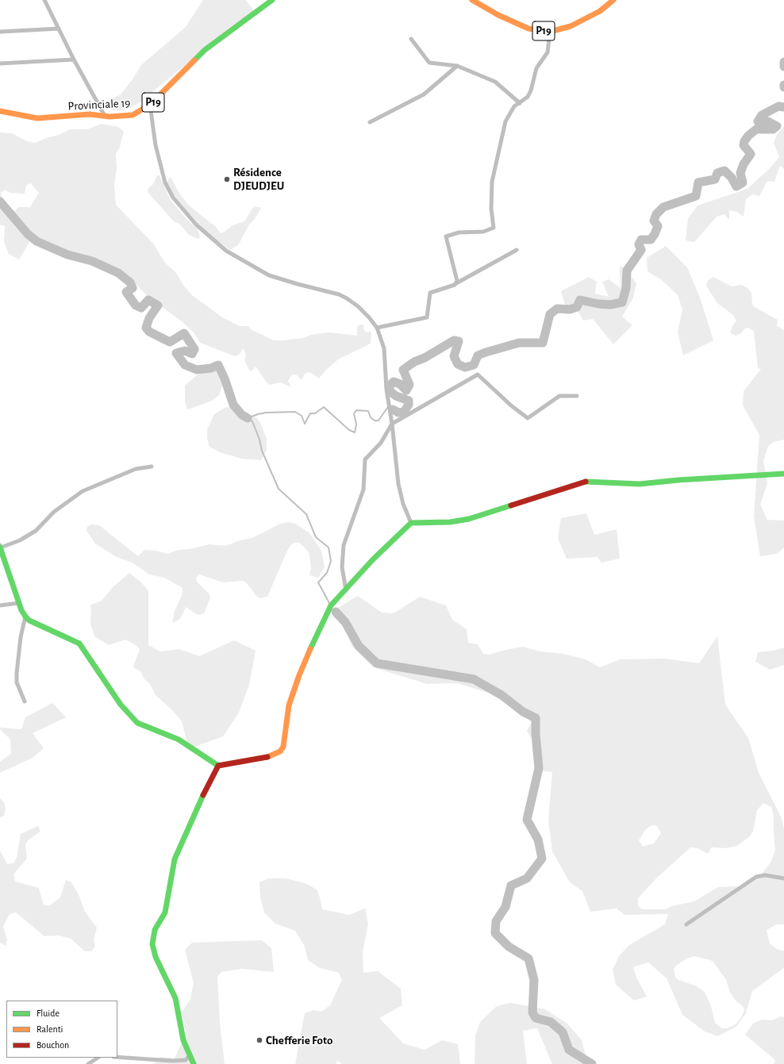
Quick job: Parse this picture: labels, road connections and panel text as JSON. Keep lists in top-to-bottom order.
{
  "streets": {
    "street": ["P19", "Provinciale 19"]
  },
  "places": ["Résidence DJEUDJEU", "Chefferie Foto"],
  "legend": ["Fluide", "Ralenti", "Bouchon"]
}
